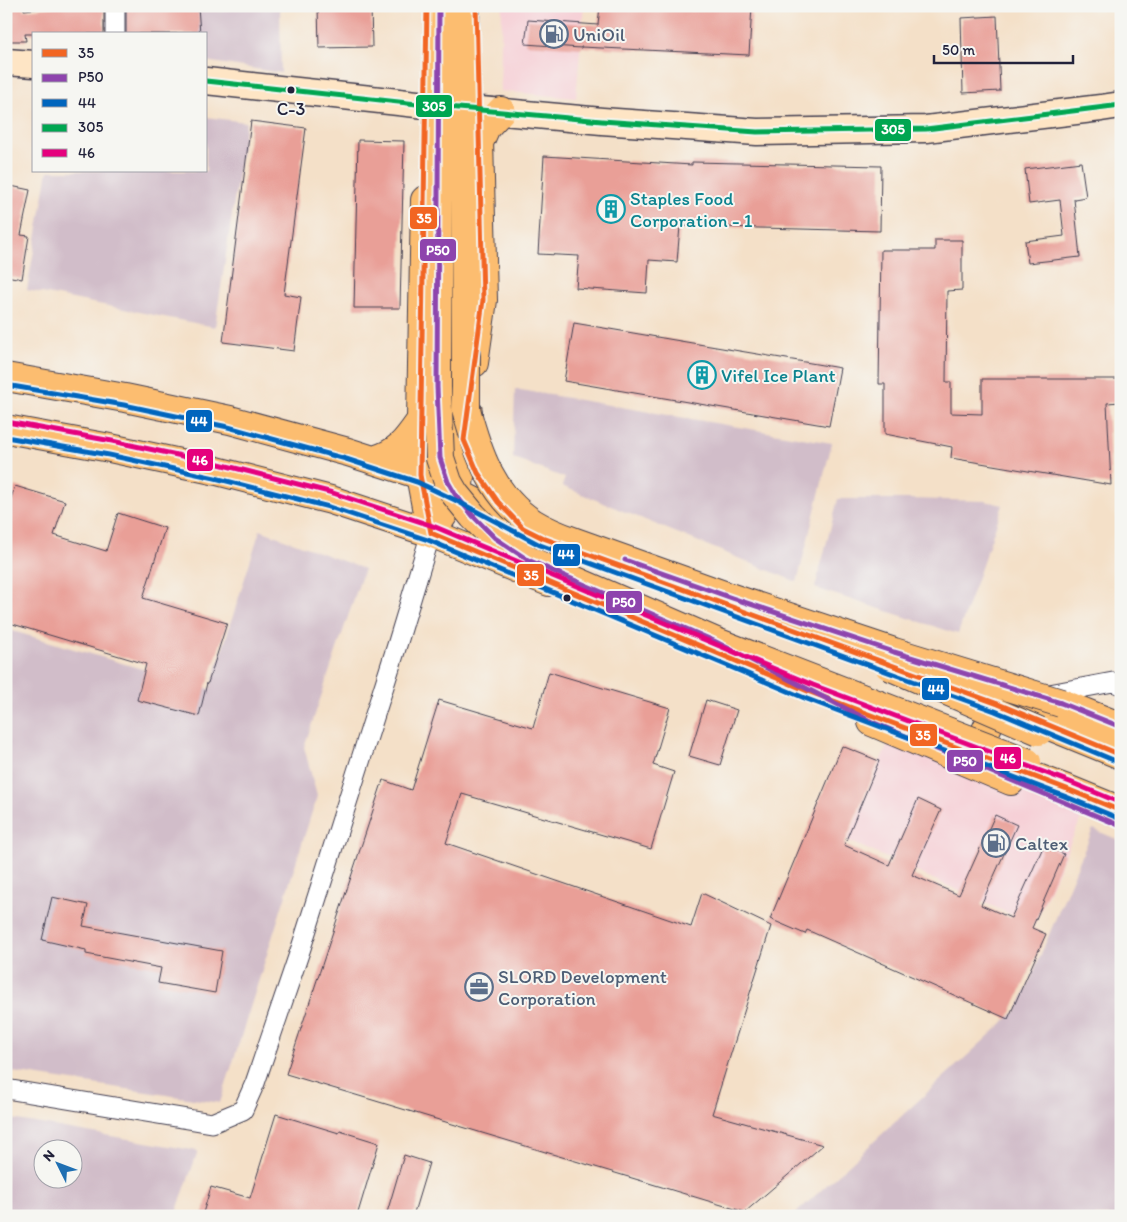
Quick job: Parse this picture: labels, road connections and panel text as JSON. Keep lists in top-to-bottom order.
{
  "places": {
    "fuel station": ["UniOil", "Caltex"],
    "other": ["C-3"],
    "building": ["Staples Food Corporation - 1", "Vifel Ice Plant"],
    "office": ["SLORD Development Corporation"]
  },
  "lines": [
    "transit line 35",
    "transit line P50",
    "transit line 305",
    "transit line 44",
    "transit line 46"
  ],
  "legend": [
    "35",
    "P50",
    "44",
    "305",
    "46"
  ],
  "scale_bar": "50 m",
  "north": "top left"
}
